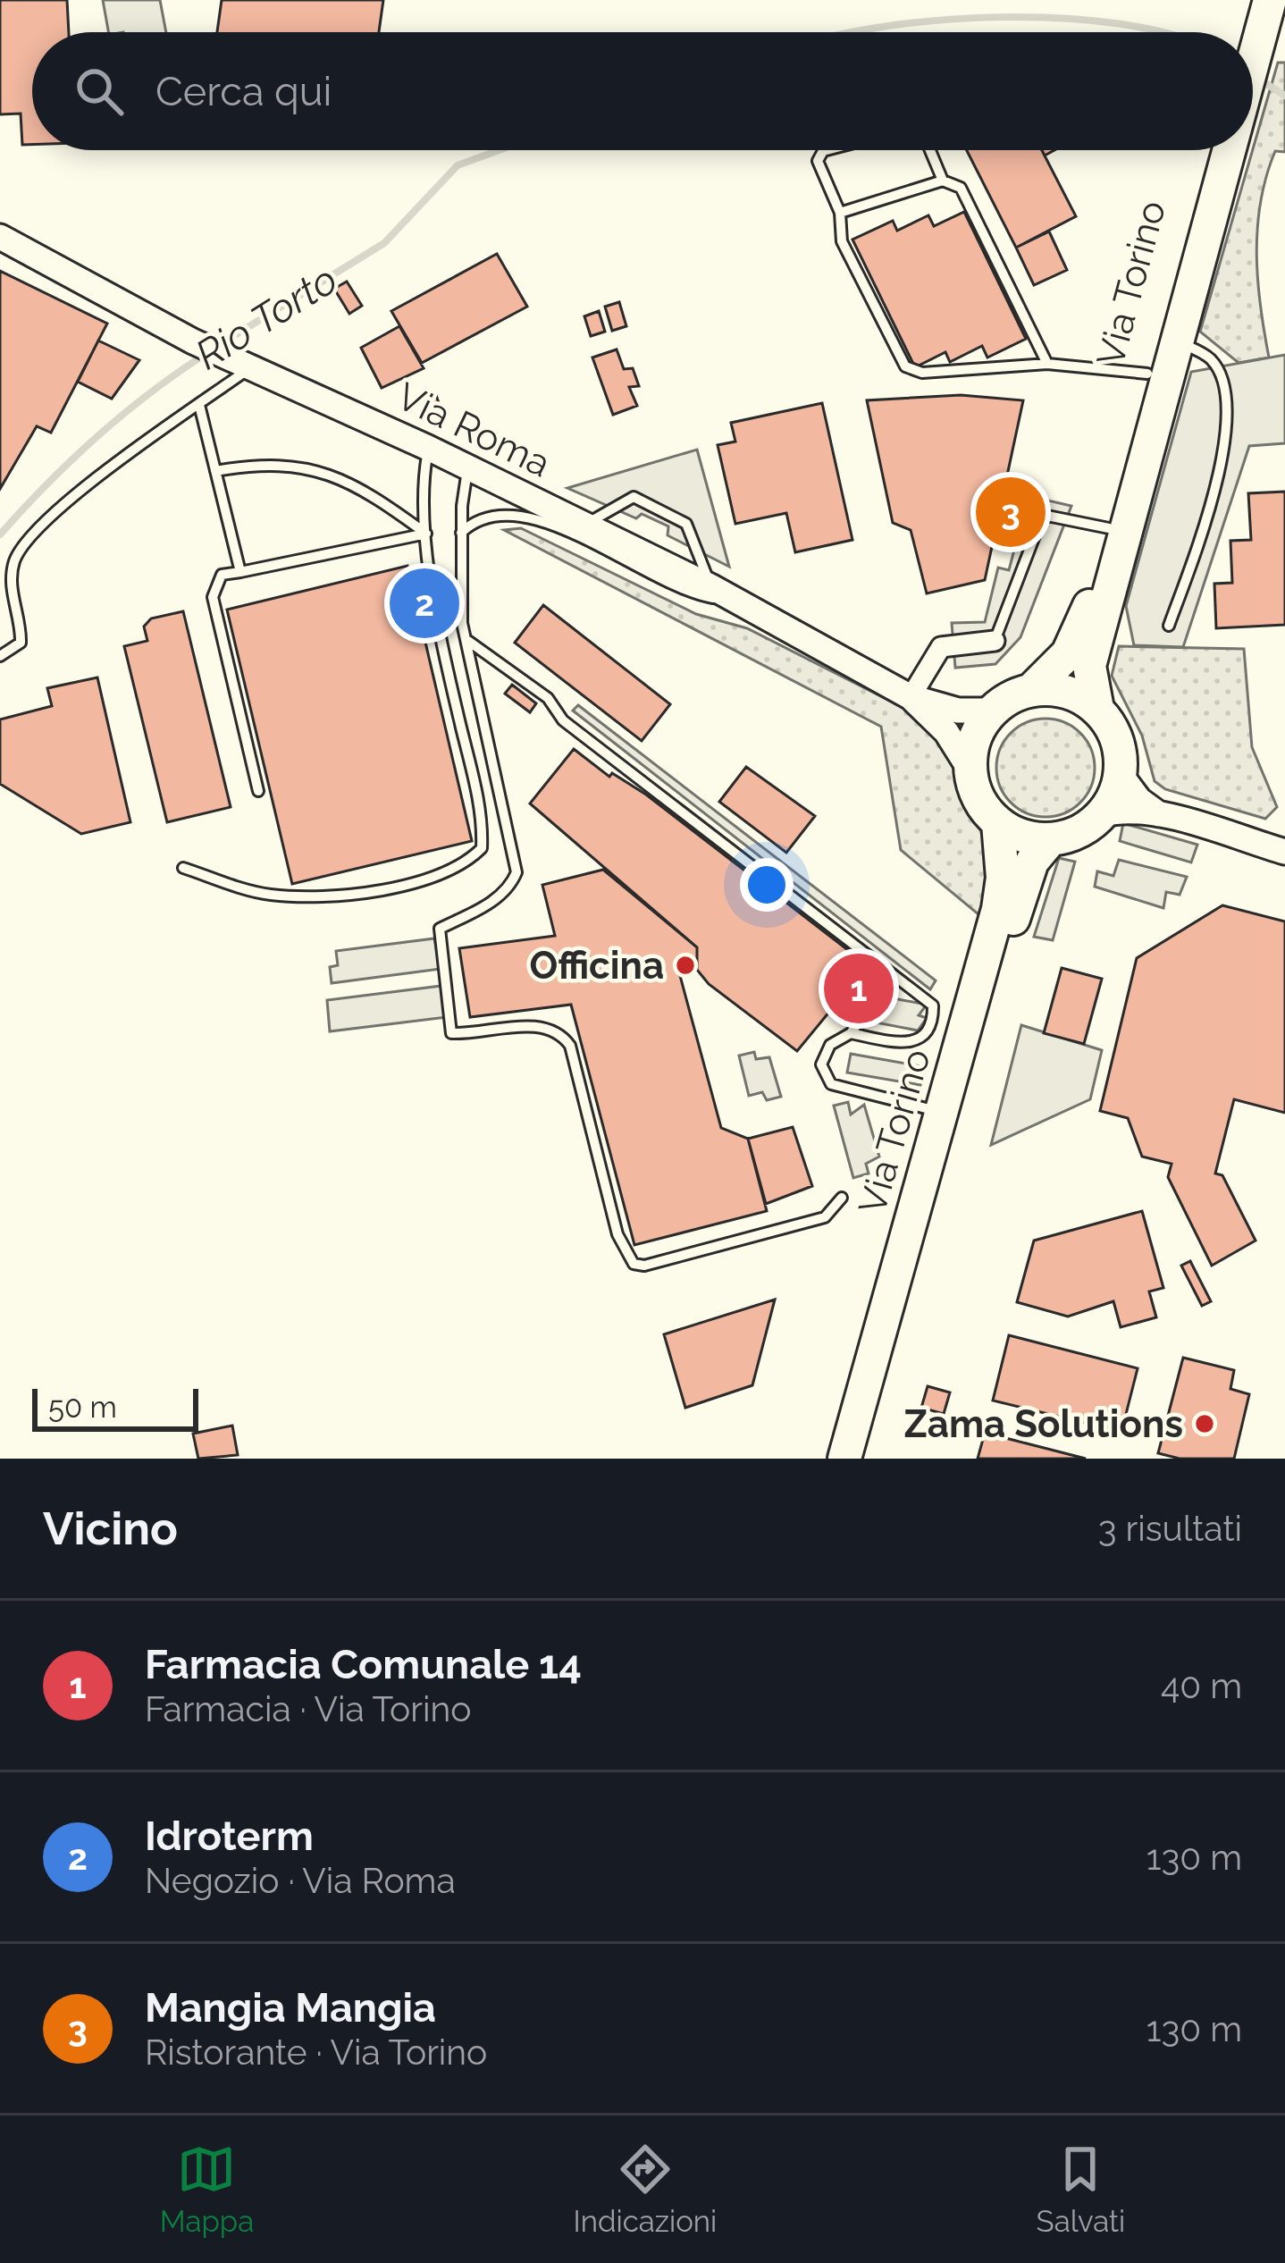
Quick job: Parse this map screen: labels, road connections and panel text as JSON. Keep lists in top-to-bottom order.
{
  "streets": {
    "main road": ["Via Torino"],
    "street": ["Via Roma"]
  },
  "water": ["Rio Torto"],
  "places": ["Officina", "Zama Solutions"],
  "scale_bar": "50 m",
  "page": {
    "search": "Cerca qui",
    "pins": ["3", "2", "1"],
    "scale": "50 m",
    "heading": ["Vicino", "3 risultati"],
    "list": [
      {
        "mark": "1",
        "name": "Farmacia Comunale 14",
        "note": "Farmacia · Via Torino",
        "value": "40 m"
      },
      {
        "mark": "2",
        "name": "Idroterm",
        "note": "Negozio · Via Roma",
        "value": "130 m"
      },
      {
        "mark": "3",
        "name": "Mangia Mangia",
        "note": "Ristorante · Via Torino",
        "value": "130 m"
      }
    ],
    "nav": ["Mappa", "Indicazioni", "Salvati"]
  }
}
